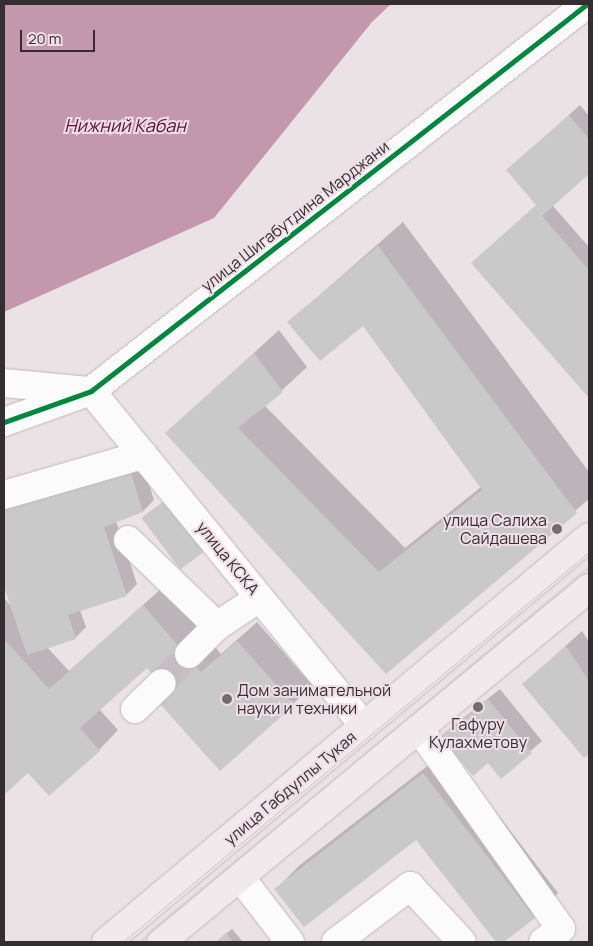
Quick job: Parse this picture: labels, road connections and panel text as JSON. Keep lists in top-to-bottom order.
{
  "streets": {
    "main road": ["улица Габдуллы Тукая"],
    "street": ["улица Шигабутдина Марджани", "улица КСКА"]
  },
  "crossings": [
    ["улица Шигабутдина Марджани", "улица КСКА"],
    ["улица КСКА", "улица Габдуллы Тукая"]
  ],
  "water": ["Нижний Кабан"],
  "places": ["улица Салиха Сайдашева", "Дом занимательной науки и техники", "Гафуру Кулахметову"],
  "scale_bar": "20 m"
}
